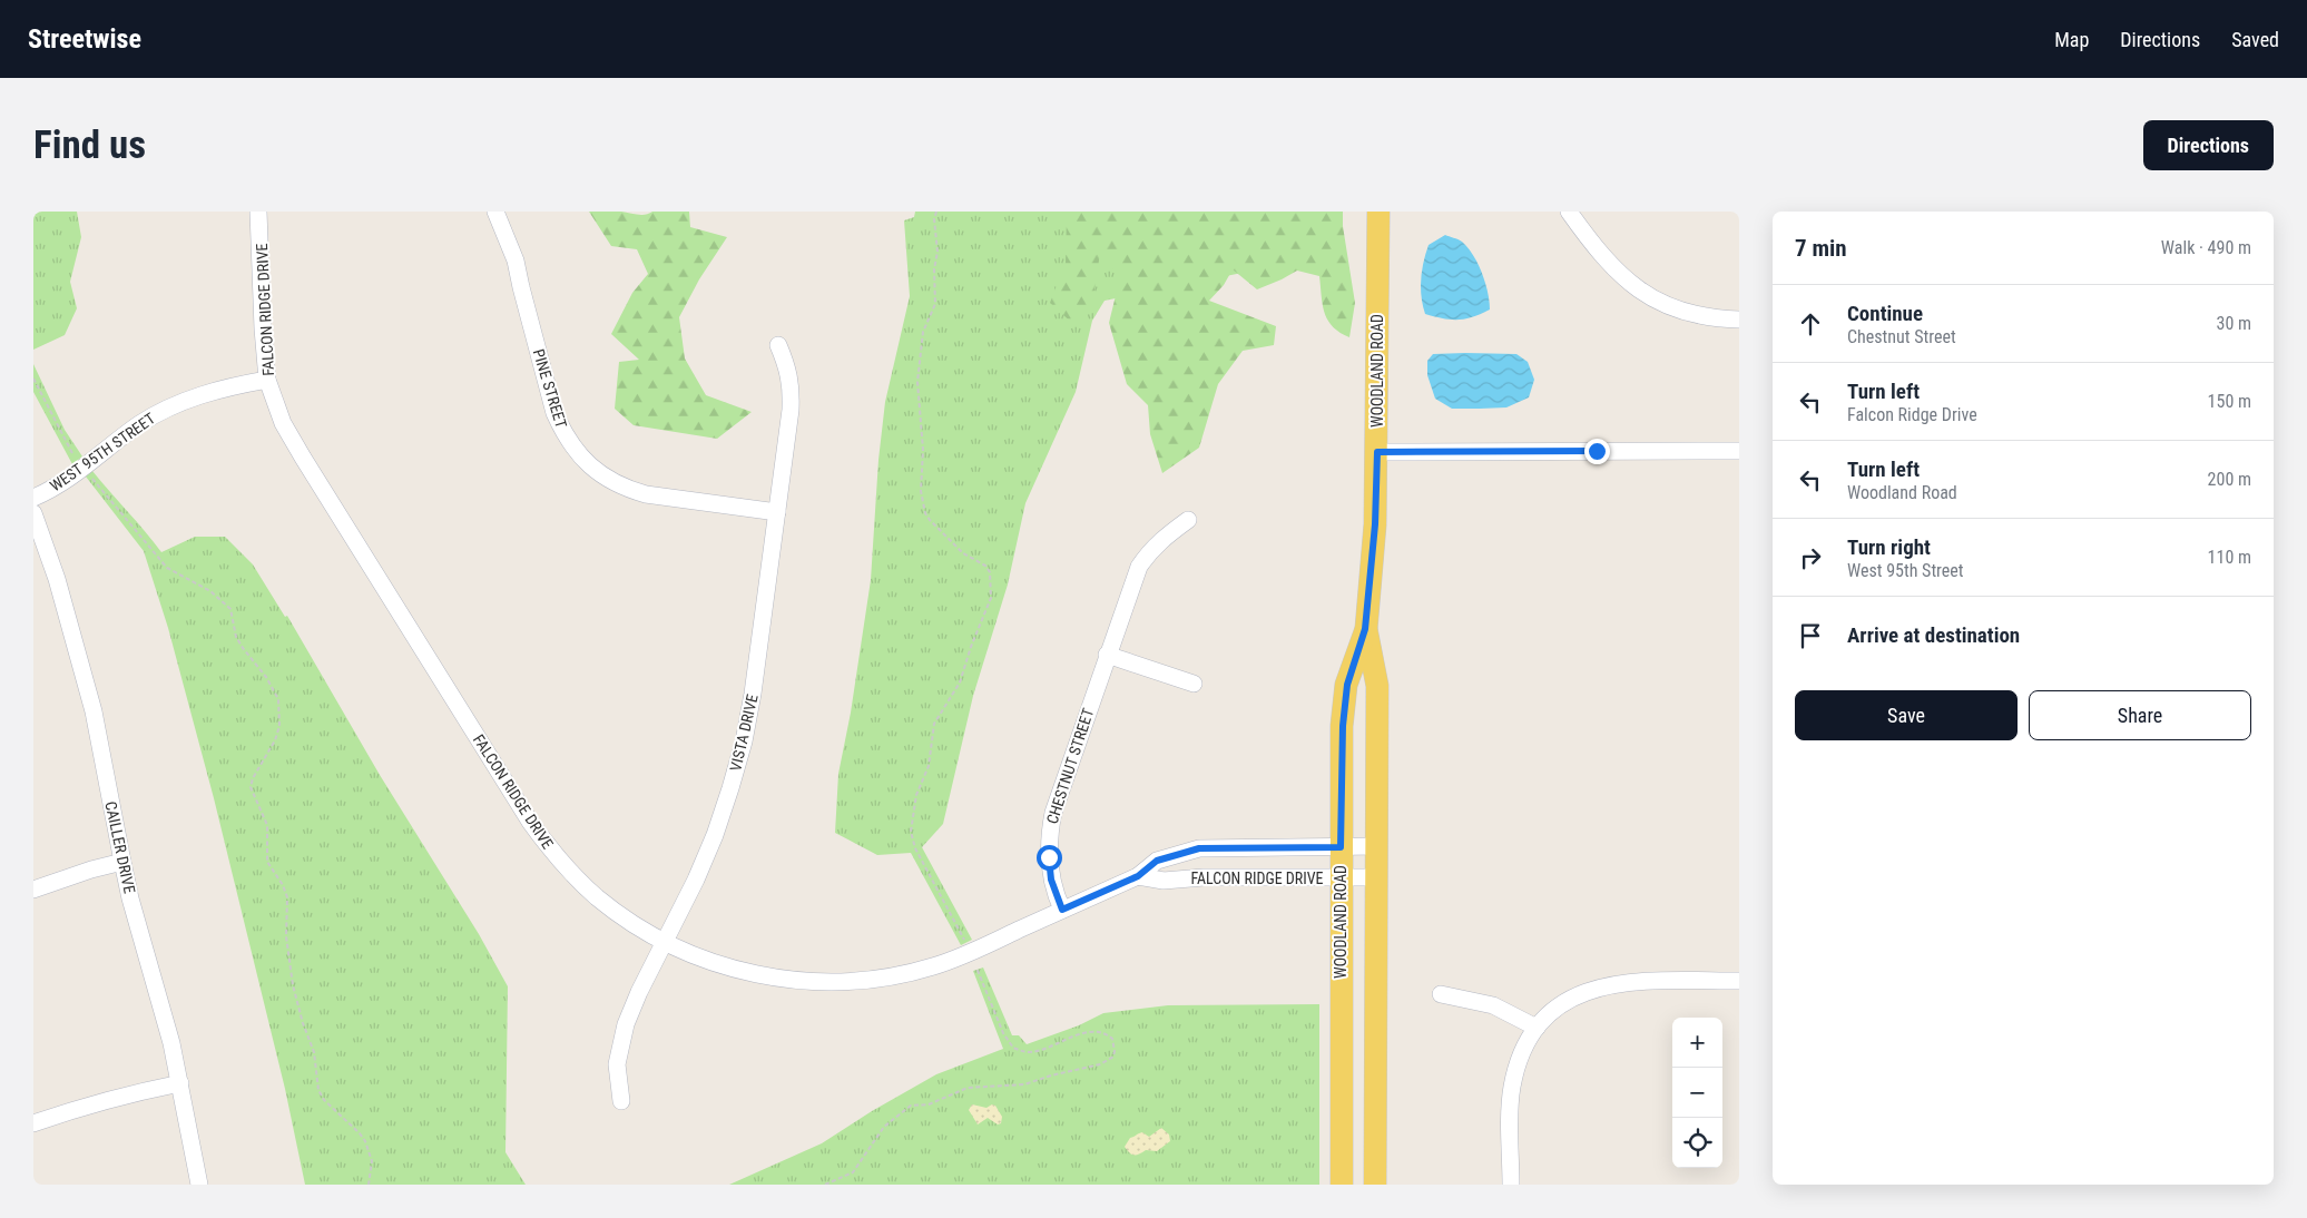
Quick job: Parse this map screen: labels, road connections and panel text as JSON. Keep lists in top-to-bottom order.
{
  "streets": {
    "main road": ["WOODLAND ROAD"],
    "street": [
      "FALCON RIDGE DRIVE",
      "PINE STREET",
      "WEST 95TH STREET",
      "VISTA DRIVE",
      "CHESTNUT STREET",
      "CAILLER DRIVE"
    ]
  },
  "crossings": [
    ["FALCON RIDGE DRIVE", "WOODLAND ROAD"],
    ["FALCON RIDGE DRIVE", "WEST 95TH STREET"],
    ["FALCON RIDGE DRIVE", "VISTA DRIVE"],
    ["FALCON RIDGE DRIVE", "CHESTNUT STREET"],
    ["PINE STREET", "VISTA DRIVE"]
  ],
  "page": {
    "header": "Streetwise",
    "nav": ["Map", "Directions", "Saved"],
    "buttons": [
      "Directions",
      ["Save", "Share"]
    ],
    "title": "Find us",
    "heading": ["7 min", "Walk · 490 m"],
    "list": [
      ["Continue", "Chestnut Street", "30 m"],
      ["Turn left", "Falcon Ridge Drive", "150 m"],
      ["Turn left", "Woodland Road", "200 m"],
      ["Turn right", "West 95th Street", "110 m"],
      "Arrive at destination"
    ],
    "map_buttons": ["+", "−"]
  }
}
